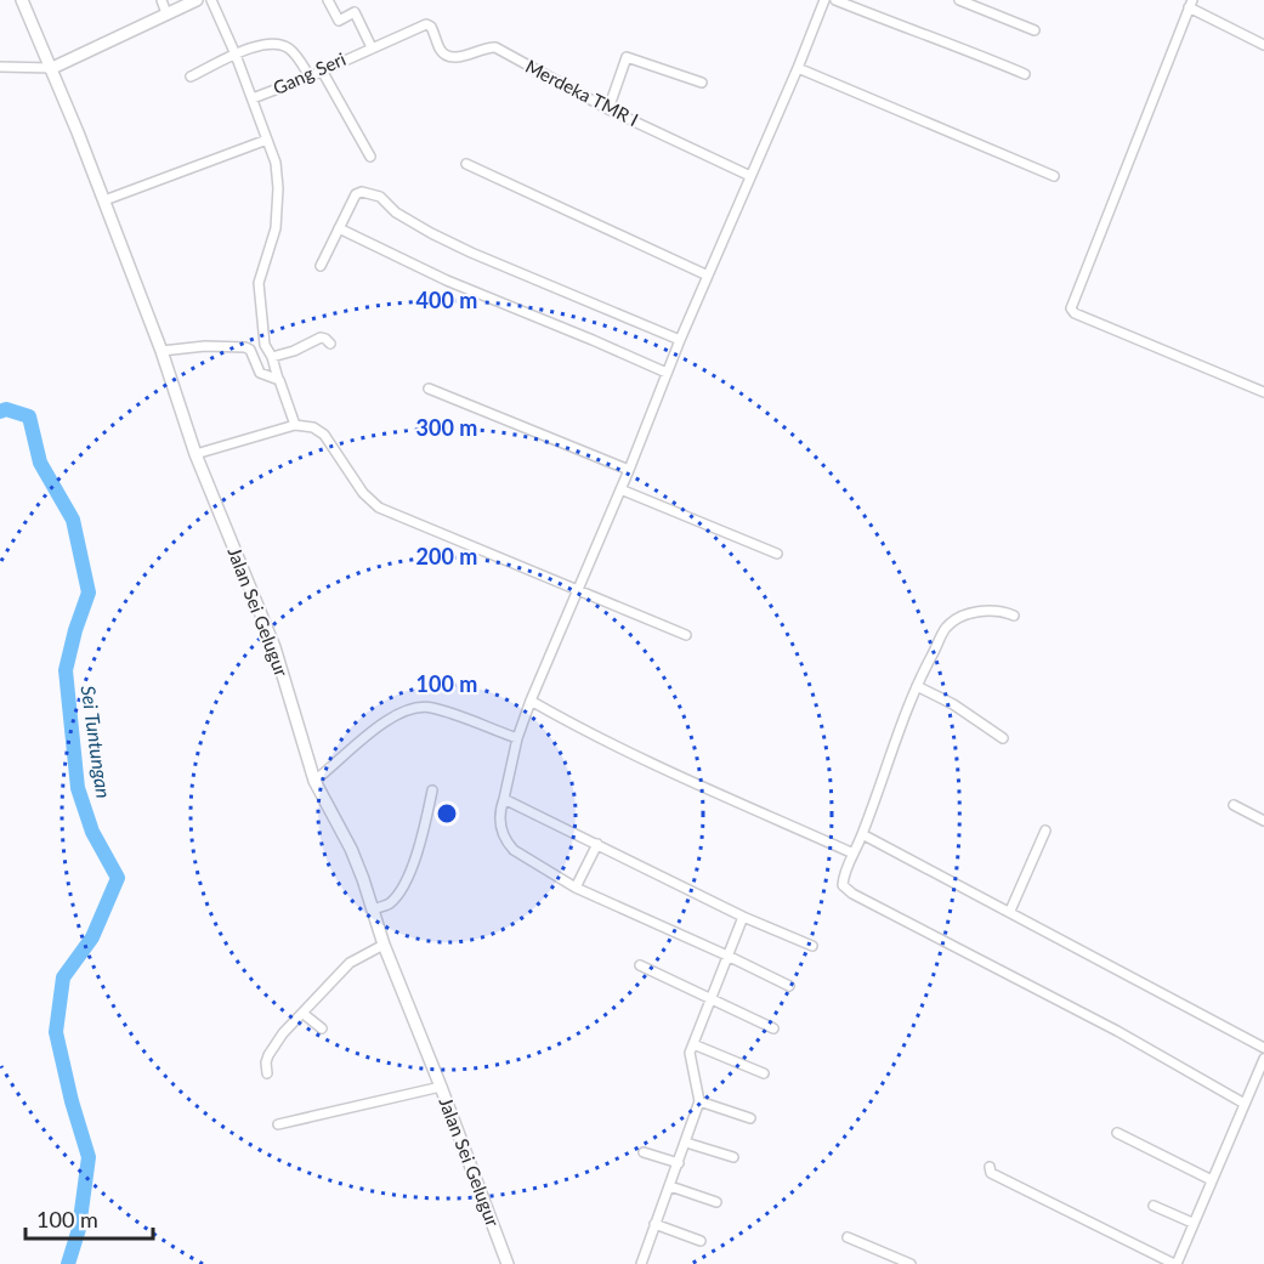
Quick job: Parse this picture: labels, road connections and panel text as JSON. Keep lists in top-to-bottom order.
{
  "streets": {
    "main road": ["Jalan Sei Gelugur"],
    "street": ["Gang Seri", "Merdeka TMR I"]
  },
  "crossings": [
    ["Gang Seri", "Merdeka TMR I"]
  ],
  "water": ["Sei Tuntungan"],
  "scale_bar": "100 m",
  "rings": [
    "400 m",
    "300 m",
    "200 m",
    "100 m"
  ]
}
